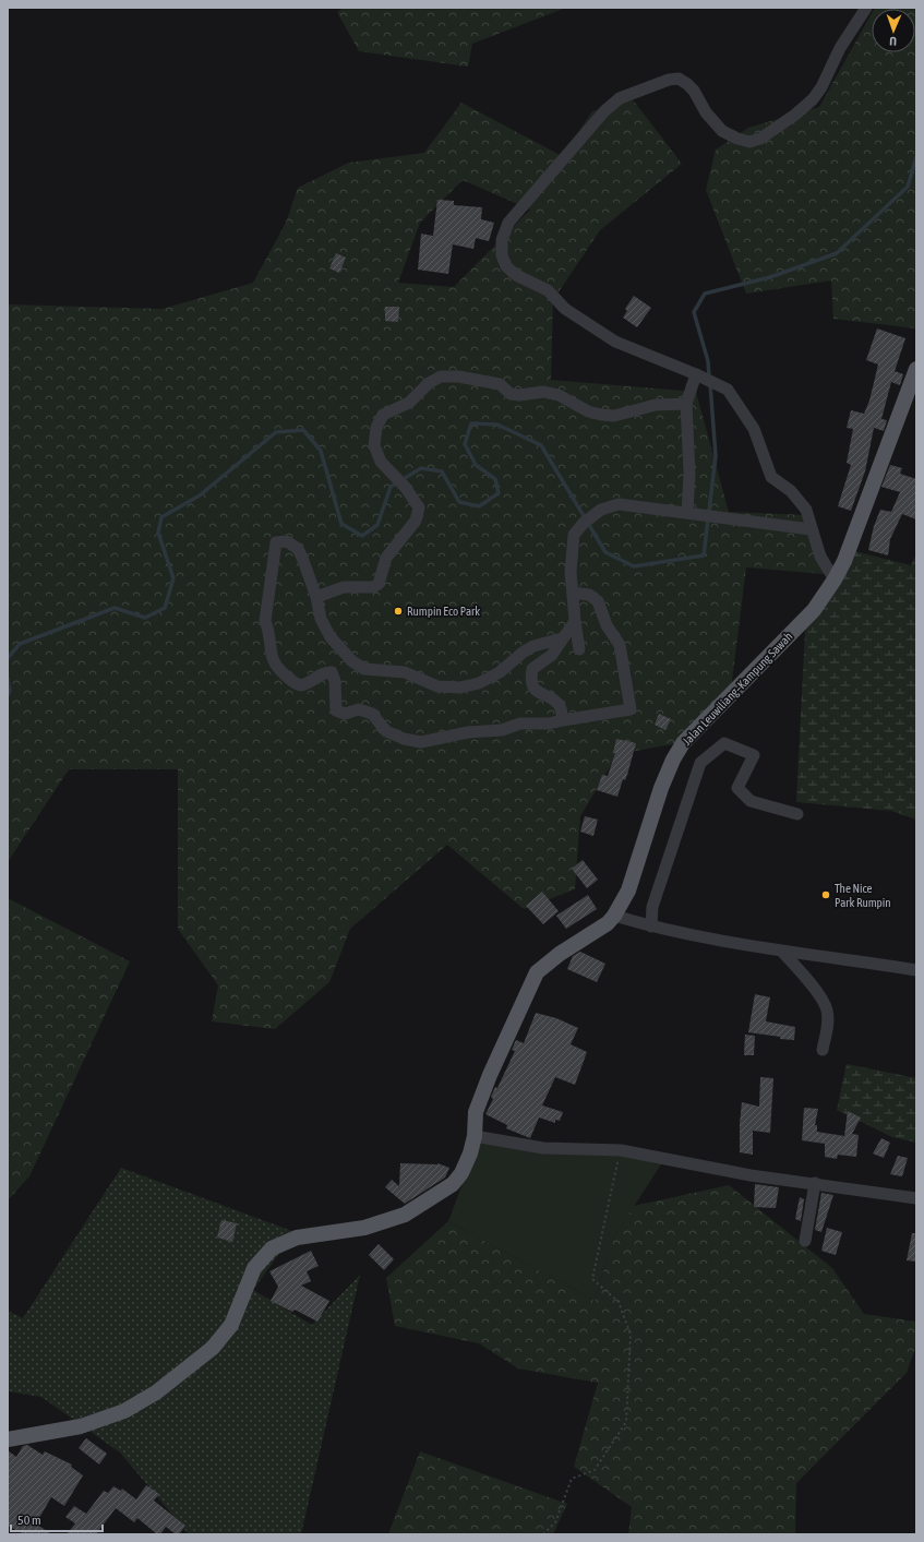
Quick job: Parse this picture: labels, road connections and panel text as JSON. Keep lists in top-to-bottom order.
{
  "streets": {
    "main road": ["Jalan Leuwiliang–Kampung Sawah"]
  },
  "places": ["Rumpin Eco Park", "The Nice Park Rumpin"],
  "scale_bar": "50 m",
  "north": "bottom"
}
